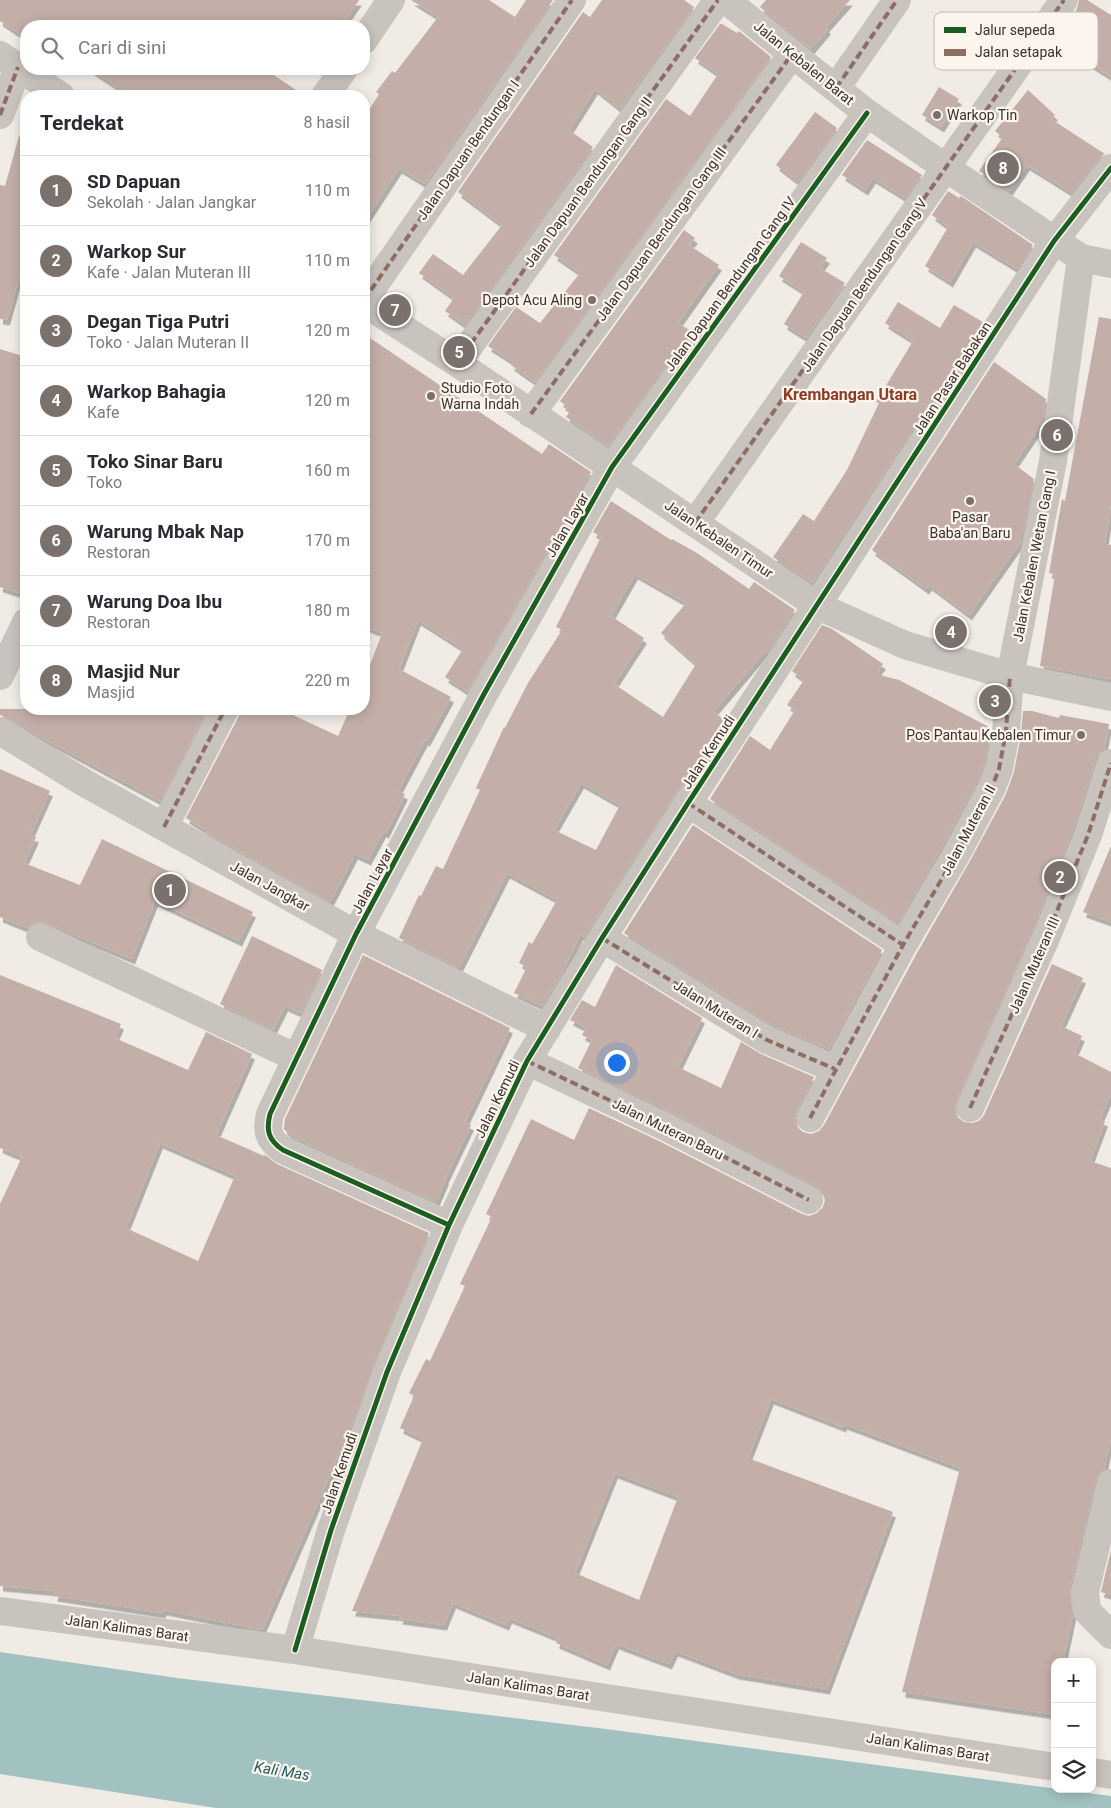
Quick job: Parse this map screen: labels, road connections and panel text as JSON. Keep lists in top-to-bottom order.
{
  "streets": {
    "street": [
      "Jalan Kebalen Barat",
      "Jalan Dapuan Bendungan I",
      "Jalan Dapuan Bendungan Gang II",
      "Jalan Dapuan Bendungan Gang III",
      "Jalan Dapuan Bendungan Gang IV",
      "Jalan Dapuan Bendungan Gang V",
      "Jalan Pasar Babakan",
      "Jalan Layar",
      "Jalan Kebalen Timur",
      "Jalan Kebalen Wetan Gang I",
      "Jalan Kemudi",
      "Jalan Muteran II",
      "Jalan Jangkar",
      "Jalan Muteran III",
      "Jalan Muteran I",
      "Jalan Muteran Baru",
      "Jalan Kalimas Barat"
    ]
  },
  "crossings": [
    ["Jalan Kebalen Barat", "Jalan Dapuan Bendungan Gang III"],
    ["Jalan Kebalen Barat", "Jalan Dapuan Bendungan Gang IV"],
    ["Jalan Kebalen Barat", "Jalan Dapuan Bendungan Gang V"],
    ["Jalan Kebalen Barat", "Jalan Pasar Babakan"],
    ["Jalan Kebalen Barat", "Jalan Kebalen Wetan Gang I"],
    ["Jalan Dapuan Bendungan Gang II", "Jalan Kebalen Timur"],
    ["Jalan Dapuan Bendungan Gang III", "Jalan Kebalen Timur"],
    ["Jalan Dapuan Bendungan Gang IV", "Jalan Layar"],
    ["Jalan Dapuan Bendungan Gang IV", "Jalan Kebalen Timur"],
    ["Jalan Dapuan Bendungan Gang V", "Jalan Kebalen Timur"],
    ["Jalan Pasar Babakan", "Jalan Kebalen Timur"],
    ["Jalan Pasar Babakan", "Jalan Kemudi"],
    ["Jalan Layar", "Jalan Kebalen Timur"],
    ["Jalan Layar", "Jalan Kemudi"],
    ["Jalan Layar", "Jalan Jangkar"],
    ["Jalan Kebalen Timur", "Jalan Kebalen Wetan Gang I"],
    ["Jalan Kebalen Timur", "Jalan Kemudi"],
    ["Jalan Kebalen Timur", "Jalan Muteran II"],
    ["Jalan Kebalen Wetan Gang I", "Jalan Muteran II"],
    ["Jalan Kemudi", "Jalan Jangkar"],
    ["Jalan Kemudi", "Jalan Muteran I"],
    ["Jalan Kemudi", "Jalan Muteran Baru"],
    ["Jalan Kemudi", "Jalan Kalimas Barat"],
    ["Jalan Muteran II", "Jalan Muteran I"]
  ],
  "districts": ["Krembangan Utara"],
  "water": ["Kali Mas"],
  "places": [
    "Warkop Tin",
    "Depot Acu Aling",
    "Studio Foto Warna Indah",
    "Pasar Baba'an Baru",
    "Pos Pantau Kebalen Timur"
  ],
  "legend": ["Jalur sepeda", "Jalan setapak"],
  "page": {
    "search": "Cari di sini",
    "heading": ["Terdekat", "8 hasil"],
    "pins": [
      "8",
      "7",
      "5",
      "6",
      "4",
      "3",
      "2",
      "1"
    ],
    "list": [
      {
        "mark": "1",
        "name": "SD Dapuan",
        "note": "Sekolah · Jalan Jangkar",
        "value": "110 m"
      },
      {
        "mark": "2",
        "name": "Warkop Sur",
        "note": "Kafe · Jalan Muteran III",
        "value": "110 m"
      },
      {
        "mark": "3",
        "name": "Degan Tiga Putri",
        "note": "Toko · Jalan Muteran II",
        "value": "120 m"
      },
      {
        "mark": "4",
        "name": "Warkop Bahagia",
        "note": "Kafe",
        "value": "120 m"
      },
      {
        "mark": "5",
        "name": "Toko Sinar Baru",
        "note": "Toko",
        "value": "160 m"
      },
      {
        "mark": "6",
        "name": "Warung Mbak Nap",
        "note": "Restoran",
        "value": "170 m"
      },
      {
        "mark": "7",
        "name": "Warung Doa Ibu",
        "note": "Restoran",
        "value": "180 m"
      },
      {
        "mark": "8",
        "name": "Masjid Nur",
        "note": "Masjid",
        "value": "220 m"
      }
    ],
    "map_buttons": ["+", "−"]
  }
}
